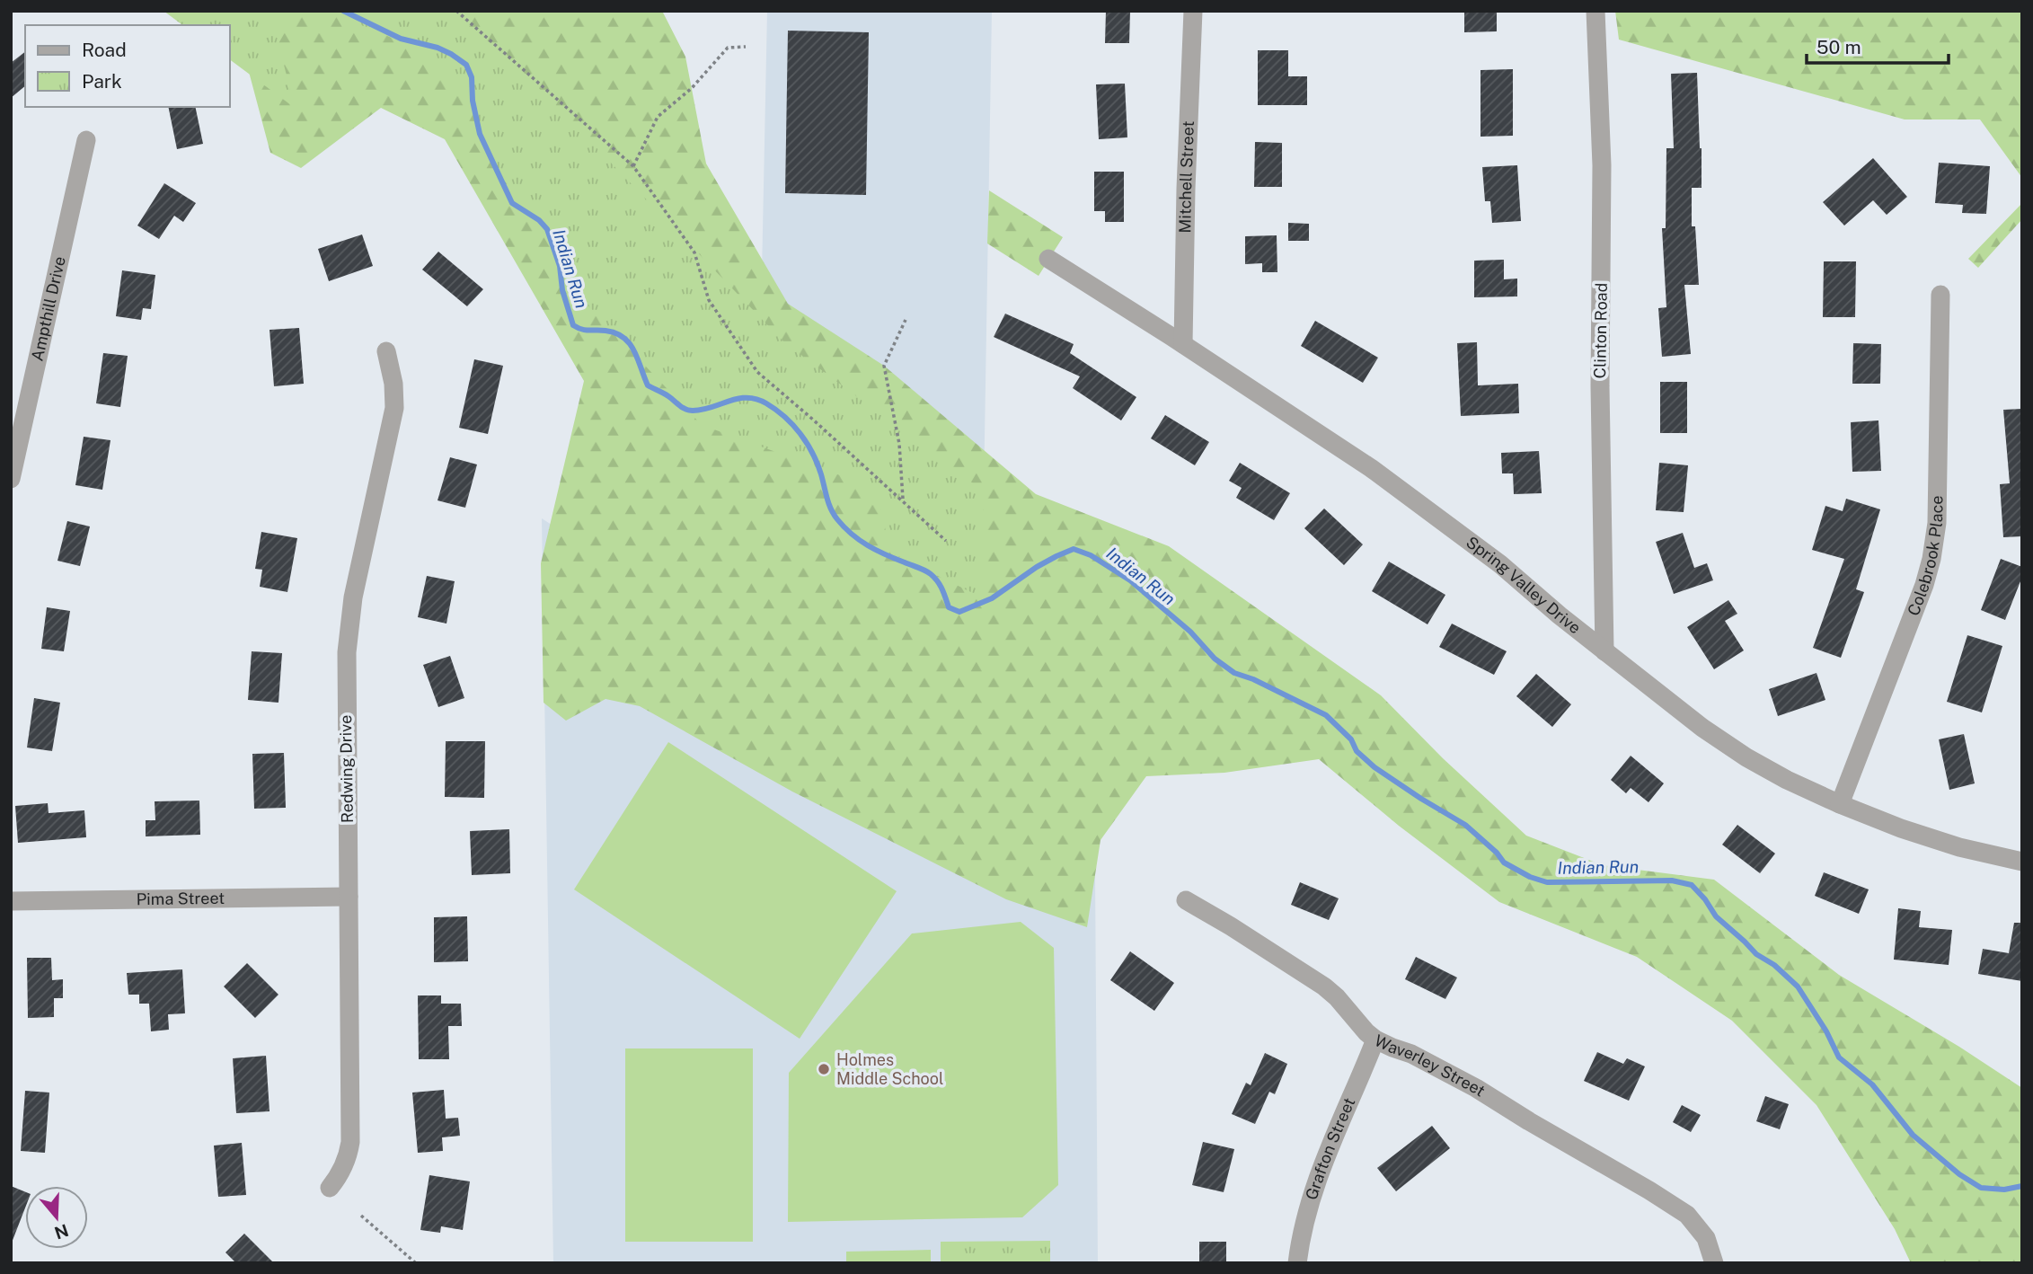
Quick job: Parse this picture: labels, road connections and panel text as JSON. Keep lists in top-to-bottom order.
{
  "streets": {
    "street": [
      "Mitchell Street",
      "Ampthill Drive",
      "Clinton Road",
      "Colebrook Place",
      "Spring Valley Drive",
      "Redwing Drive",
      "Pima Street",
      "Waverley Street",
      "Grafton Street"
    ]
  },
  "crossings": [
    ["Mitchell Street", "Spring Valley Drive"],
    ["Clinton Road", "Spring Valley Drive"],
    ["Colebrook Place", "Spring Valley Drive"],
    ["Redwing Drive", "Pima Street"],
    ["Waverley Street", "Grafton Street"]
  ],
  "water": ["Indian Run"],
  "places": ["Holmes Middle School"],
  "legend": ["Road", "Park"],
  "scale_bar": "50 m",
  "north": "bottom"
}
